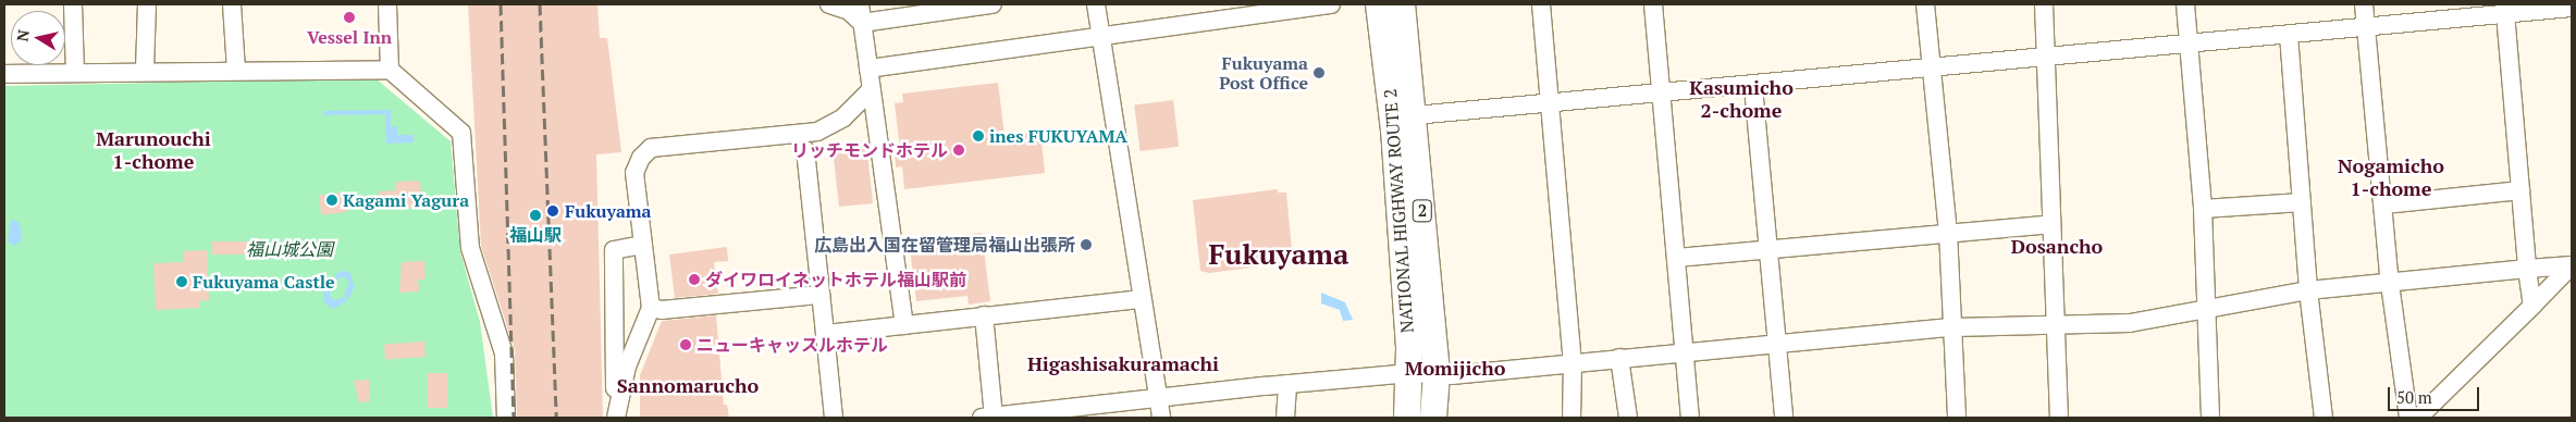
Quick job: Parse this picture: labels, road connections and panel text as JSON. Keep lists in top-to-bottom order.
{
  "streets": {
    "highway": ["NATIONAL HIGHWAY ROUTE 2", "2"]
  },
  "districts": [
    "Kasumicho 2-chome",
    "Marunouchi 1-chome",
    "Nogamicho 1-chome",
    "Dosancho",
    "Fukuyama",
    "Higashisakuramachi",
    "Momijicho",
    "Sannomarucho"
  ],
  "parks": ["福山城公園"],
  "places": [
    "Vessel Inn",
    "Fukuyama Post Office",
    "ines FUKUYAMA",
    "リッチモンドホテル",
    "Kagami Yagura",
    "Fukuyama",
    "福山駅",
    "広島出入国在留管理局福山出張所",
    "ダイワロイネットホテル福山駅前",
    "Fukuyama Castle",
    "ニューキャッスルホテル"
  ],
  "scale_bar": "50 m",
  "north": "left"
}
